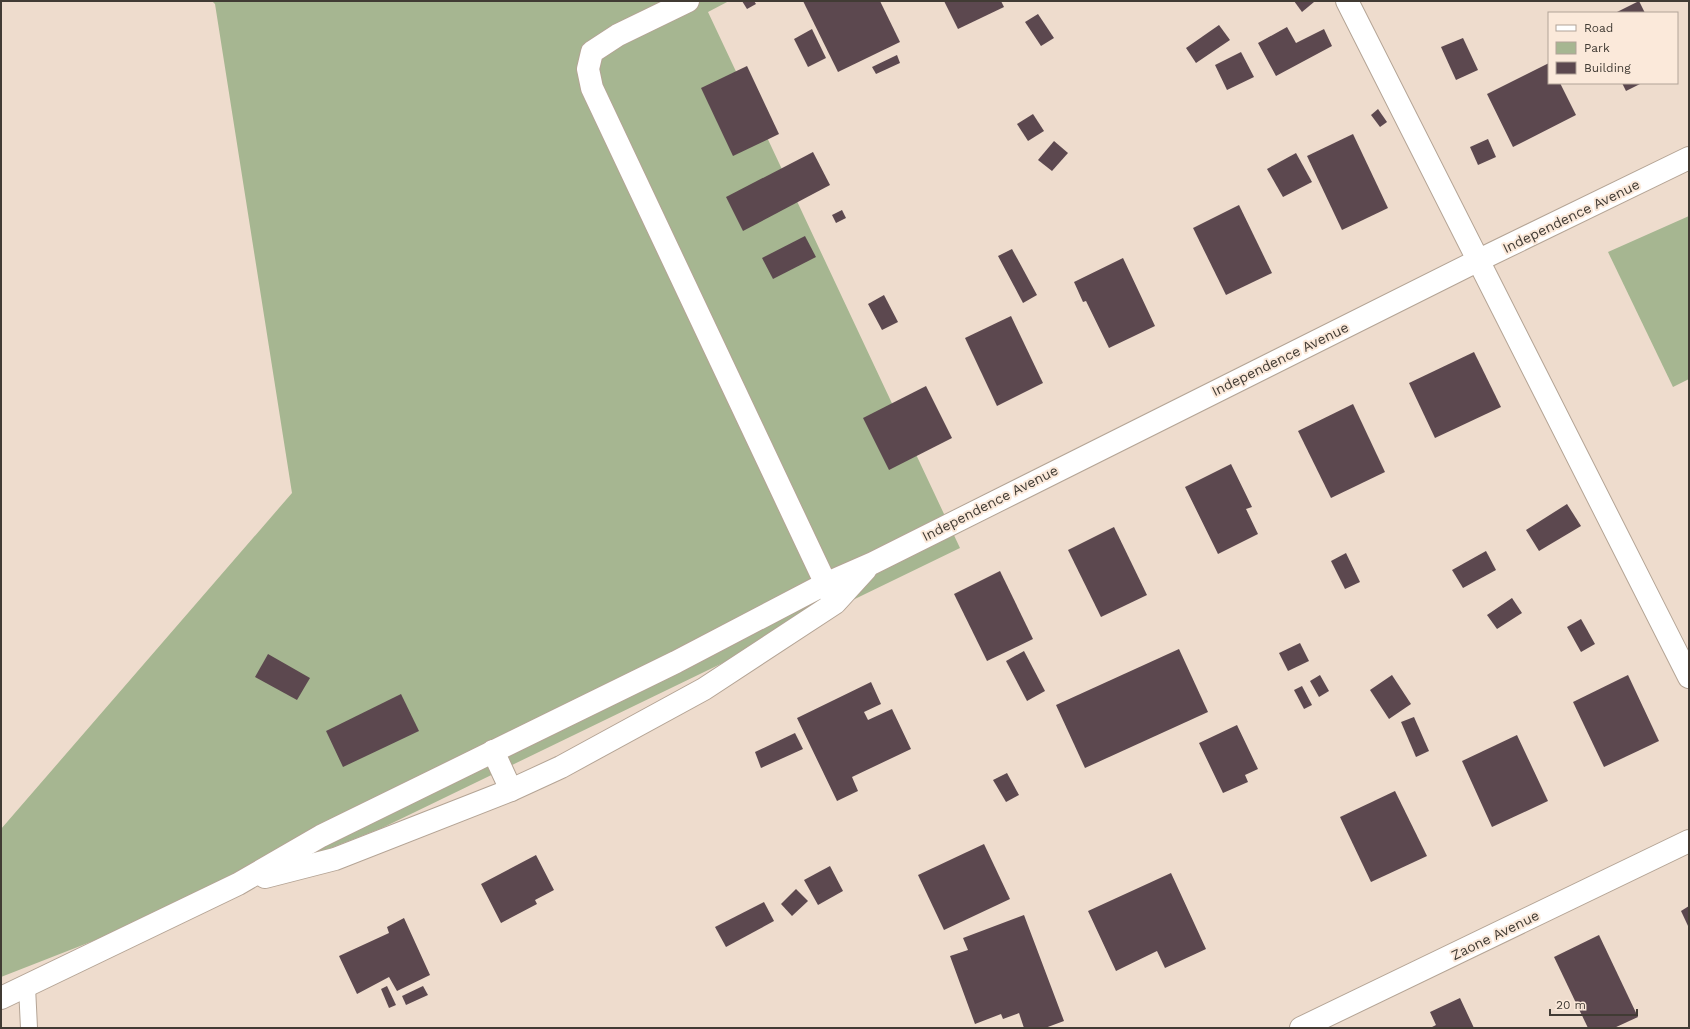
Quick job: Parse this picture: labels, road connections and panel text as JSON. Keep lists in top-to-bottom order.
{
  "streets": {
    "street": ["Independence Avenue", "Zaone Avenue"]
  },
  "legend": ["Road", "Park", "Building"],
  "scale_bar": "20 m"
}
